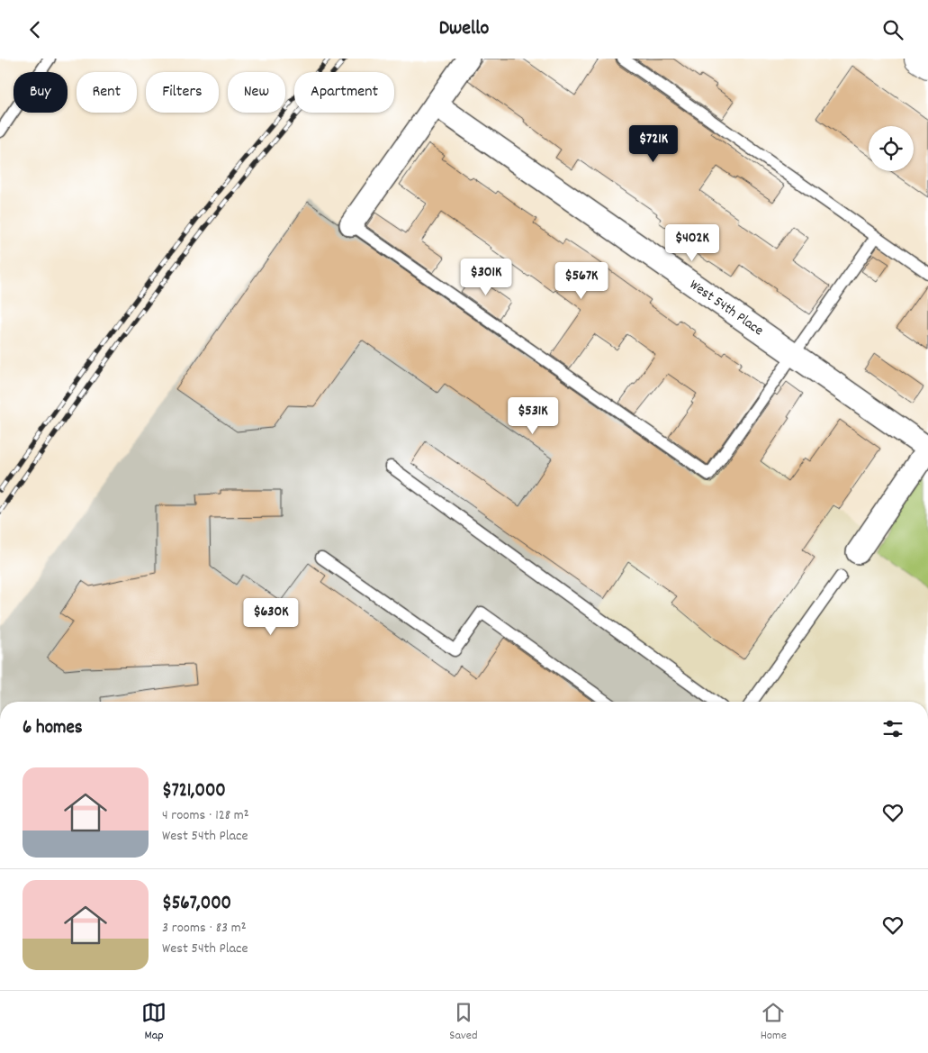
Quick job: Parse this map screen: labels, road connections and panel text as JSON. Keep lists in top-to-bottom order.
{
  "streets": {
    "street": ["West 54th Place"]
  },
  "page": {
    "header": "Dwello",
    "chip": [
      "Buy",
      "Rent",
      "Filters",
      "New",
      "Apartment"
    ],
    "price": [
      "$721K",
      "$402K",
      "$301K",
      "$567K",
      "$531K",
      "$630K"
    ],
    "heading": "6 homes",
    "list": [
      {
        "name": "$721,000",
        "note": "4 rooms · 128 m² · West 54th Place"
      },
      {
        "name": "$567,000",
        "note": "3 rooms · 83 m² · West 54th Place"
      }
    ],
    "tabs": ["Map", "Saved", "Home"]
  }
}
